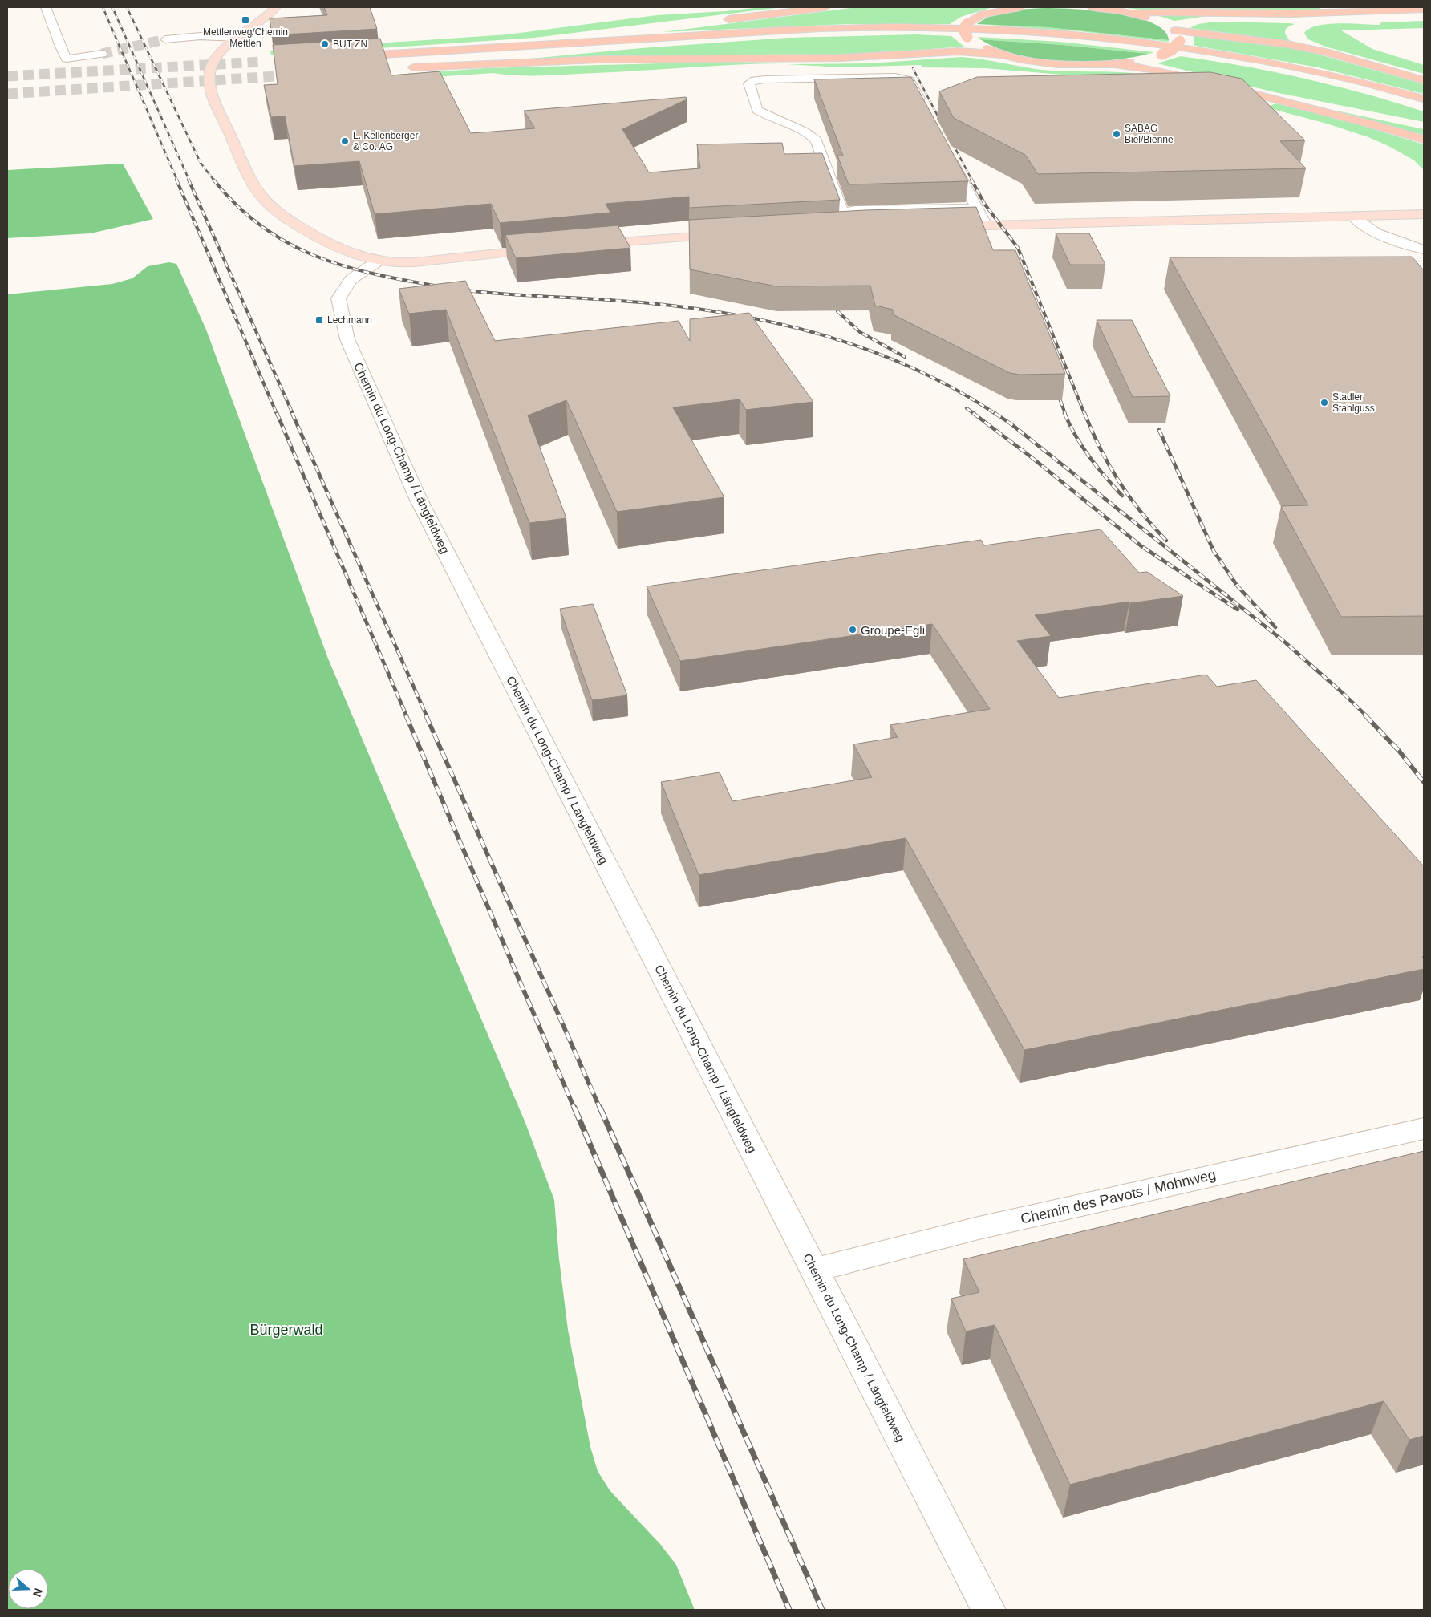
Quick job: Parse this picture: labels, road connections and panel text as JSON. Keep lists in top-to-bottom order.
{
  "streets": {
    "street": ["Chemin du Long-Champ / Längfeldweg", "Chemin des Pavots / Mohnweg"]
  },
  "crossings": [
    ["Chemin du Long-Champ / Längfeldweg", "Chemin des Pavots / Mohnweg"]
  ],
  "parks": ["Bürgerwald"],
  "places": {
    "transit": ["Mettlenweg/Chemin Mettlen", "Lechmann"],
    "other": [
      "BUT ZN",
      "SABAG Biel/Bienne",
      "L. Kellenberger & Co. AG",
      "Stadler Stahlguss",
      "Groupe-Egli"
    ]
  },
  "north": "right"
}
